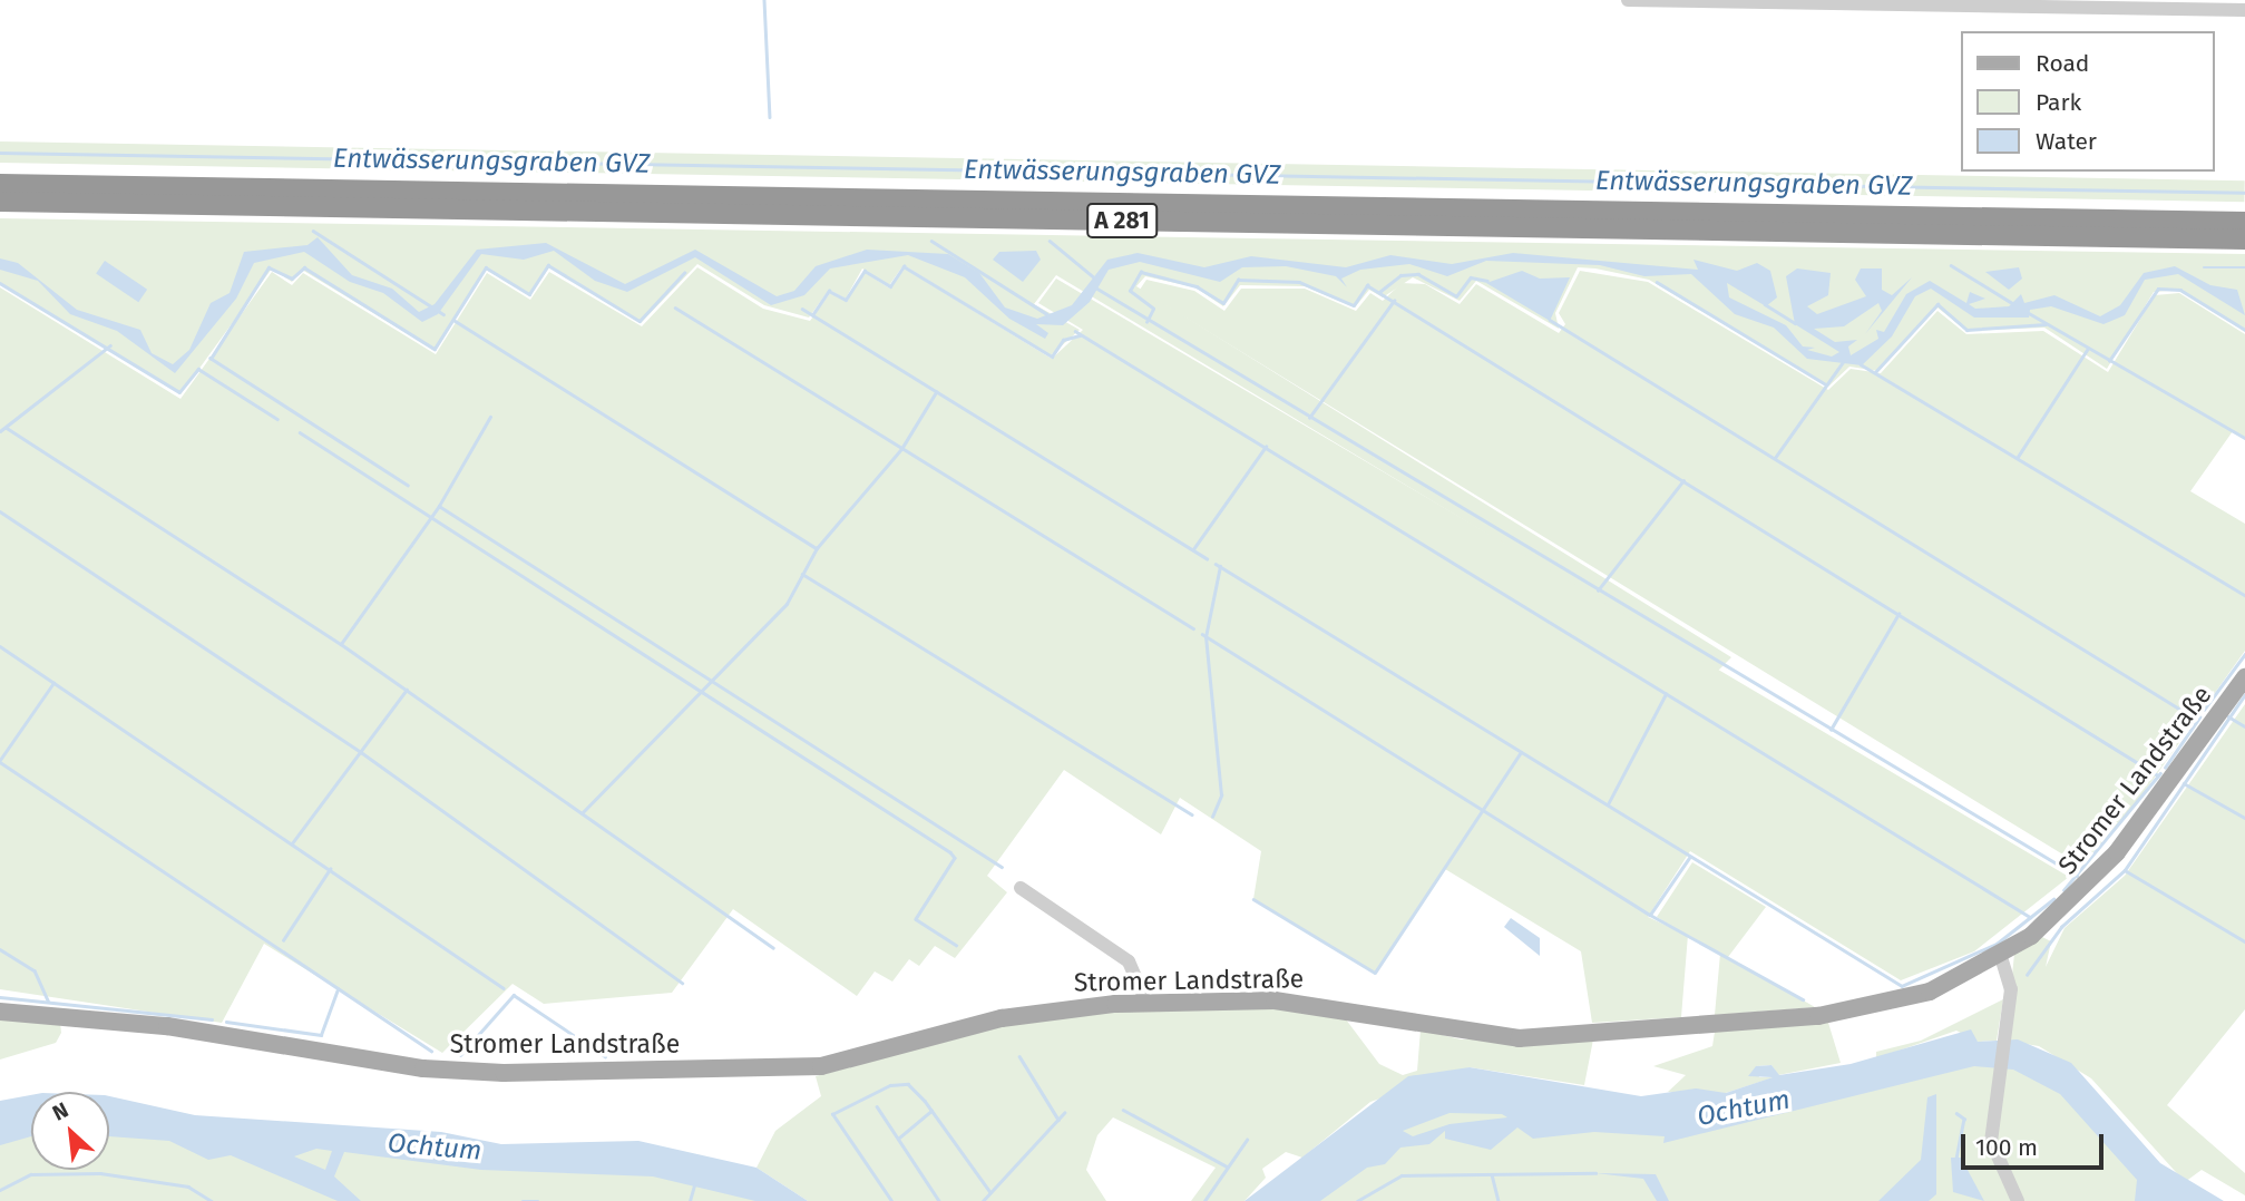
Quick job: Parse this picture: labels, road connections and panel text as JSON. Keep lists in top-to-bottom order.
{
  "streets": {
    "highway": ["A 281"],
    "main road": ["Stromer Landstraße"]
  },
  "water": ["Entwässerungsgraben GVZ", "Ochtum"],
  "legend": ["Road", "Park", "Water"],
  "scale_bar": "100 m",
  "north": "top left"
}
